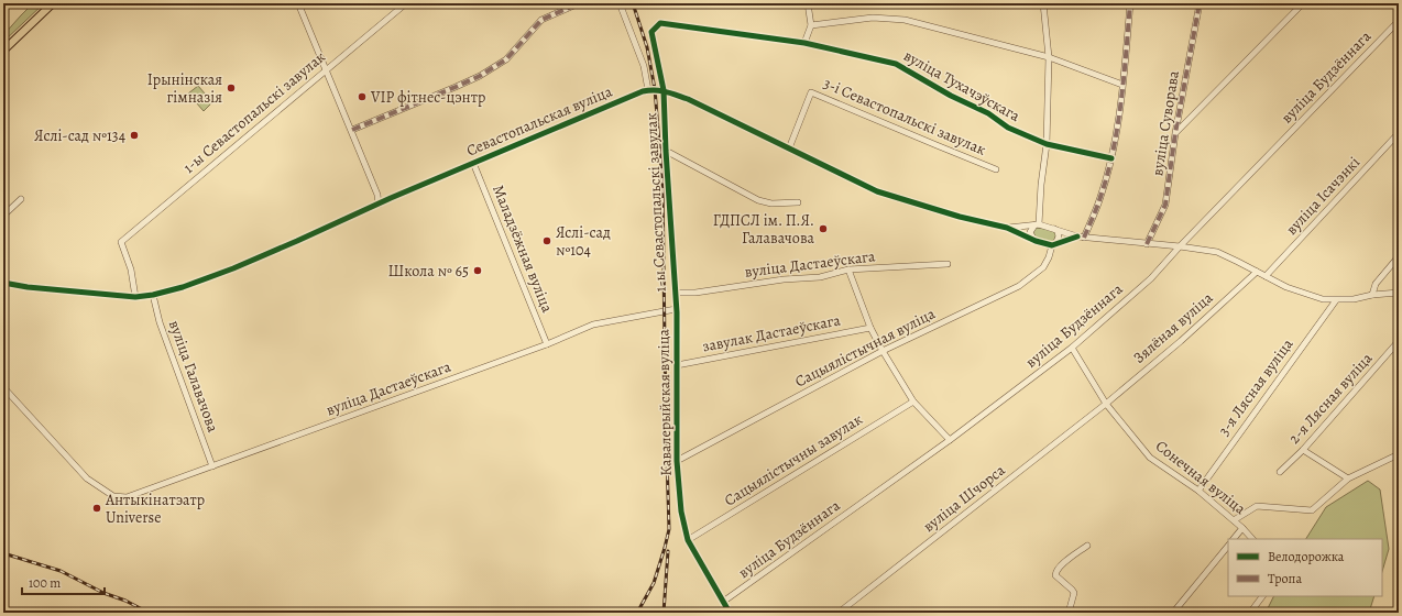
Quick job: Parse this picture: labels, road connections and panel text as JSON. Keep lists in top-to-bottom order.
{
  "streets": {
    "street": [
      "вуліца Будзённага",
      "вуліца Тухачэўскага",
      "1-ы Севастопальскі завулак",
      "3-і Севастопальскі завулак",
      "Севастопальская вуліца",
      "вуліца Суворава",
      "вуліца Ісачэнкі",
      "Маладзёжная вуліца",
      "вуліца Дастаеўскага",
      "Зялёная вуліца",
      "завулак Дастаеўскага",
      "Сацыялістычная вуліца",
      "вуліца Галавачова",
      "3-я Лясная вуліца",
      "2-я Лясная вуліца",
      "Кавалерыйская вуліца",
      "Сацыялістычны завулак",
      "Сонечная вуліца",
      "вуліца Шчорса"
    ]
  },
  "crossings": [
    ["вуліца Будзённага", "Севастопальская вуліца"],
    ["вуліца Будзённага", "Кавалерыйская вуліца"],
    ["вуліца Будзённага", "Сонечная вуліца"],
    ["вуліца Тухачэўскага", "1-ы Севастопальскі завулак"],
    ["вуліца Тухачэўскага", "Севастопальская вуліца"],
    ["1-ы Севастопальскі завулак", "Севастопальская вуліца"],
    ["1-ы Севастопальскі завулак", "вуліца Дастаеўскага"],
    ["1-ы Севастопальскі завулак", "Кавалерыйская вуліца"],
    ["3-і Севастопальскі завулак", "Севастопальская вуліца"],
    ["Севастопальская вуліца", "вуліца Суворава"],
    ["Севастопальская вуліца", "вуліца Ісачэнкі"],
    ["Севастопальская вуліца", "Маладзёжная вуліца"],
    ["Севастопальская вуліца", "Зялёная вуліца"],
    ["Севастопальская вуліца", "Сацыялістычная вуліца"],
    ["Севастопальская вуліца", "вуліца Галавачова"],
    ["Севастопальская вуліца", "3-я Лясная вуліца"],
    ["Маладзёжная вуліца", "вуліца Дастаеўскага"],
    ["вуліца Дастаеўскага", "вуліца Галавачова"],
    ["вуліца Дастаеўскага", "Кавалерыйская вуліца"],
    ["Зялёная вуліца", "Сонечная вуліца"],
    ["Зялёная вуліца", "вуліца Шчорса"],
    ["завулак Дастаеўскага", "Кавалерыйская вуліца"],
    ["Сацыялістычная вуліца", "Кавалерыйская вуліца"],
    ["3-я Лясная вуліца", "Сонечная вуліца"],
    ["Кавалерыйская вуліца", "Сацыялістычны завулак"],
    ["Сонечная вуліца", "вуліца Шчорса"]
  ],
  "places": [
    "Ірынінская гімназія",
    "VIP фітнес-цэнтр",
    "Яслі-сад №134",
    "ГДПСЛ ім. П.Я. Галавачова",
    "Яслі-сад №104",
    "Школа № 65",
    "Антыкінатэатр Universe"
  ],
  "legend": ["Велодорожка", "Тропа"],
  "scale_bar": "100 m"
}
